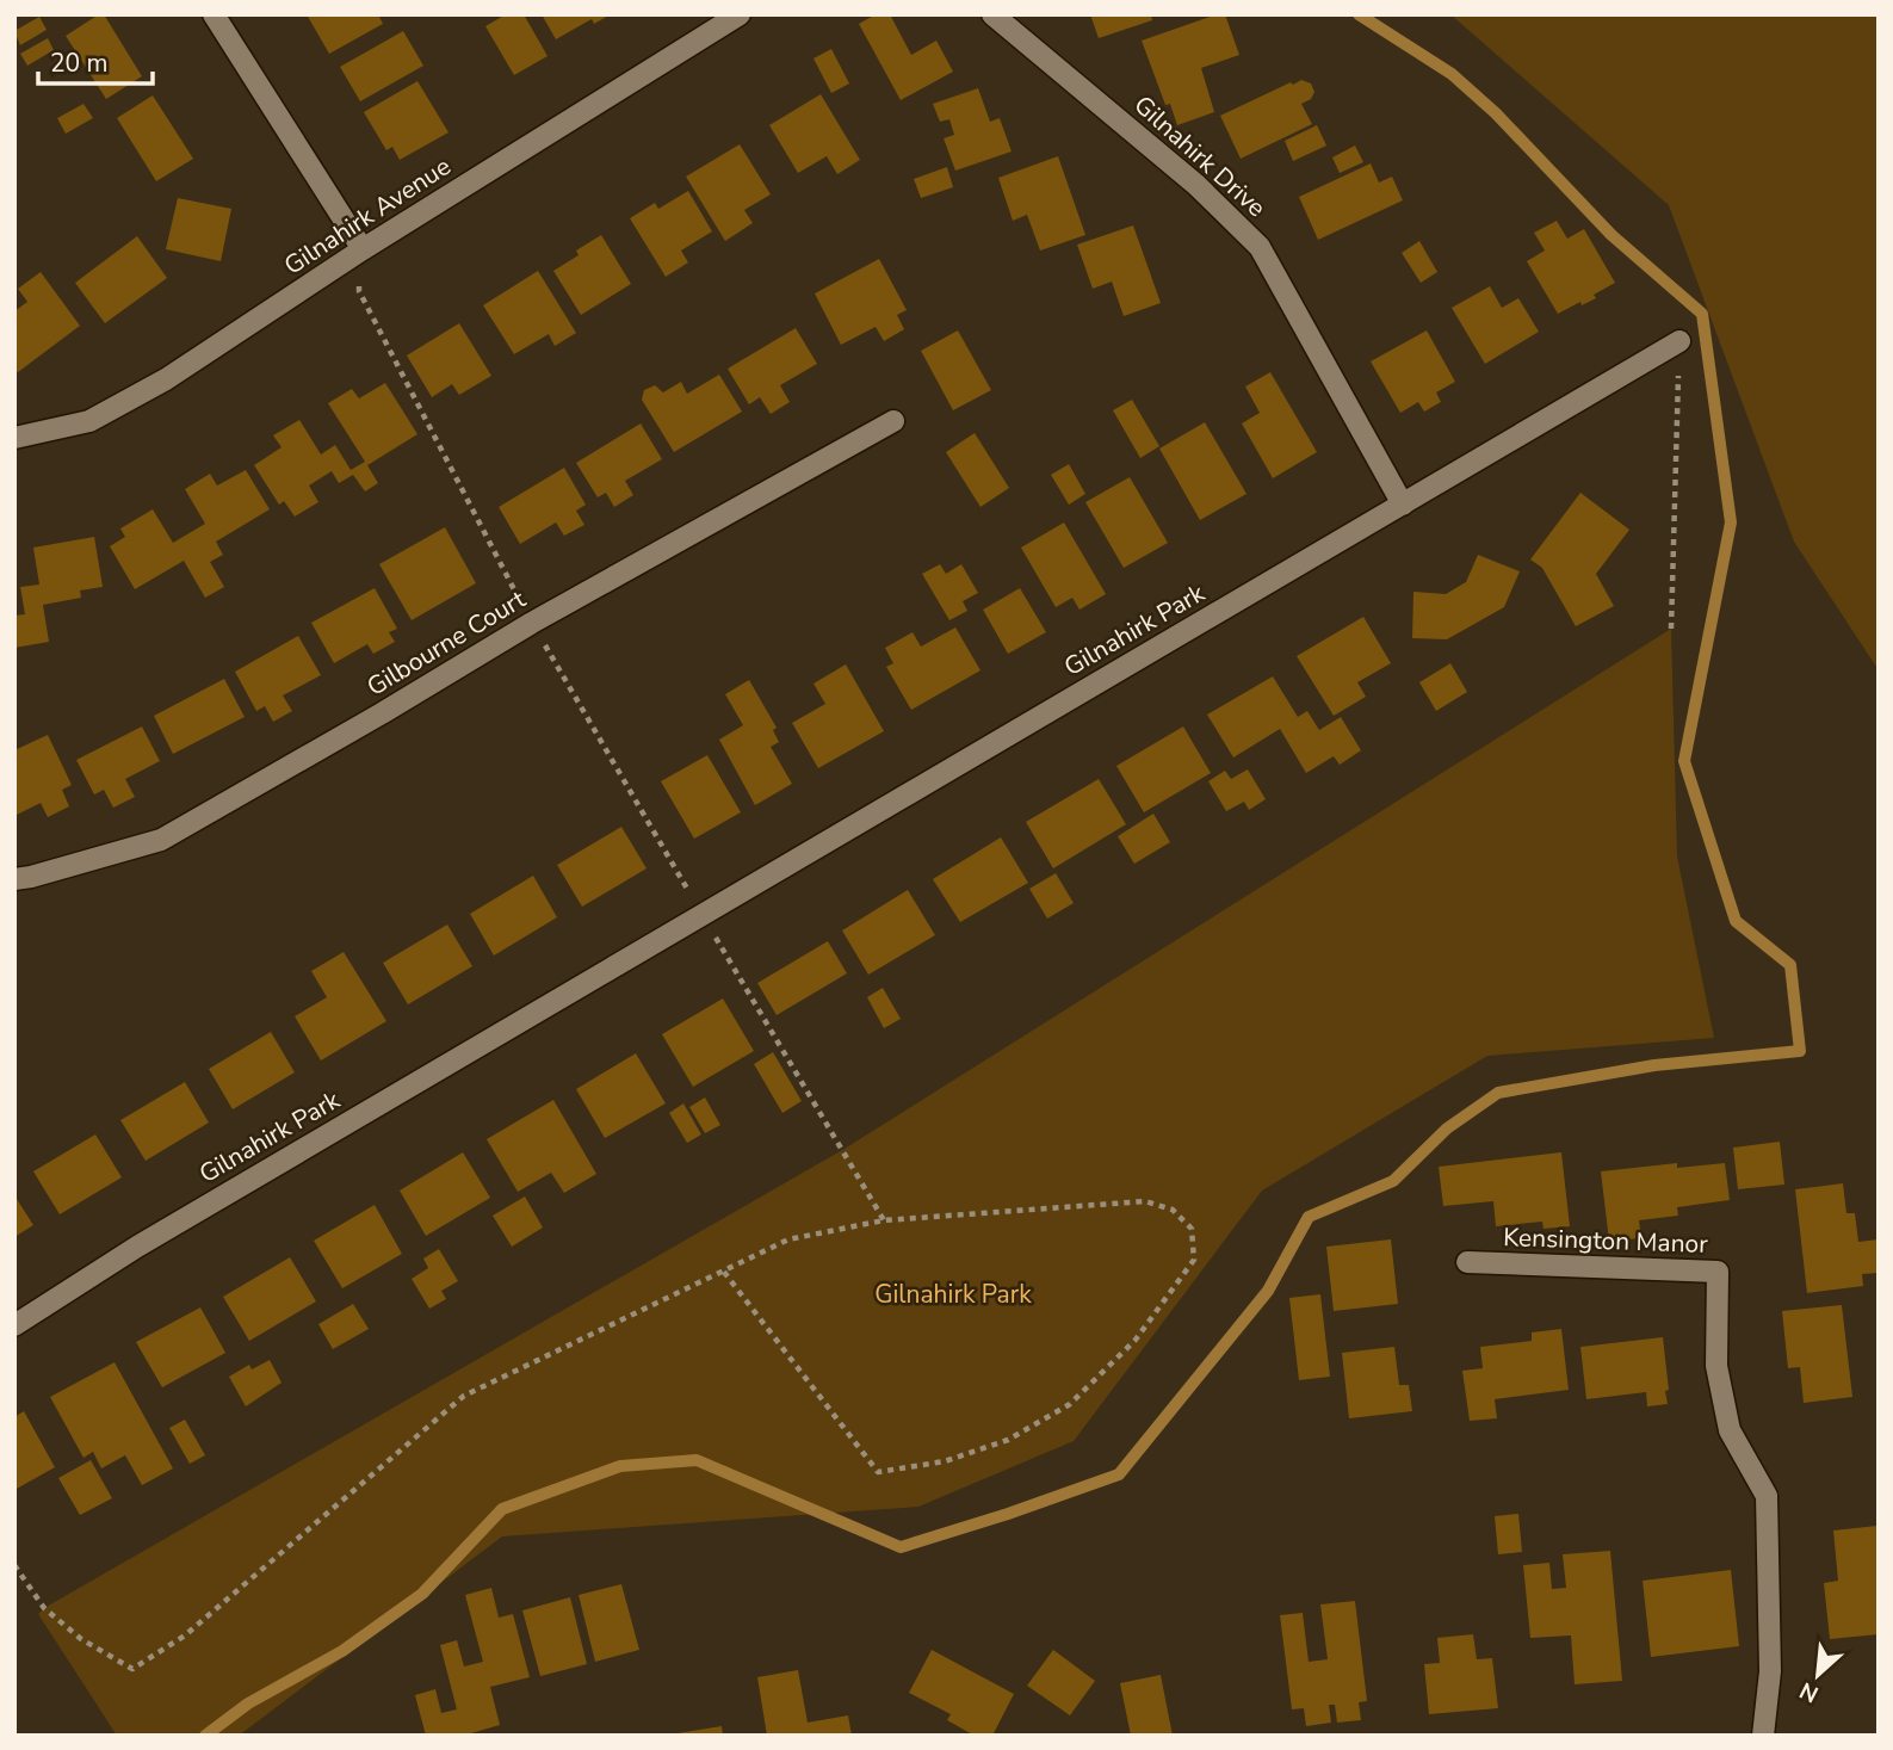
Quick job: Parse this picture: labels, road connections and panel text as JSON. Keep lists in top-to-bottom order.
{
  "streets": {
    "street": [
      "Gilnahirk Drive",
      "Gilnahirk Avenue",
      "Gilnahirk Park",
      "Gilbourne Court",
      "Kensington Manor"
    ]
  },
  "crossings": [
    ["Gilnahirk Drive", "Gilnahirk Park"]
  ],
  "parks": ["Gilnahirk Park"],
  "scale_bar": "20 m",
  "north": "bottom left"
}
